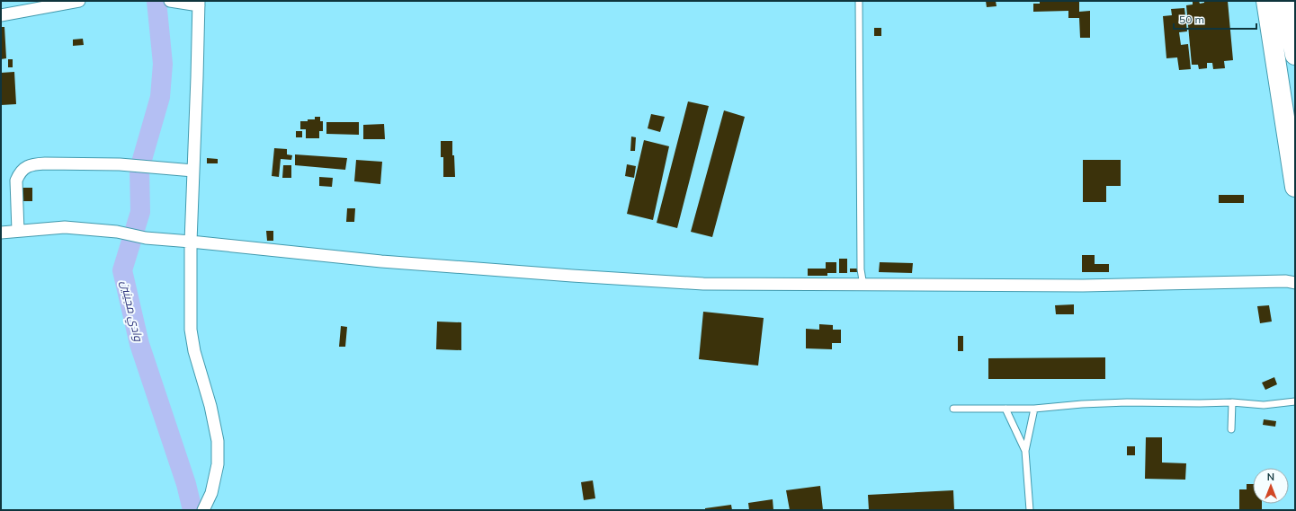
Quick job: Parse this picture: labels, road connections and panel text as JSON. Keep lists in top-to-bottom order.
{
  "water": ["وادي مجينين"],
  "scale_bar": "50 m",
  "north": "top"
}
